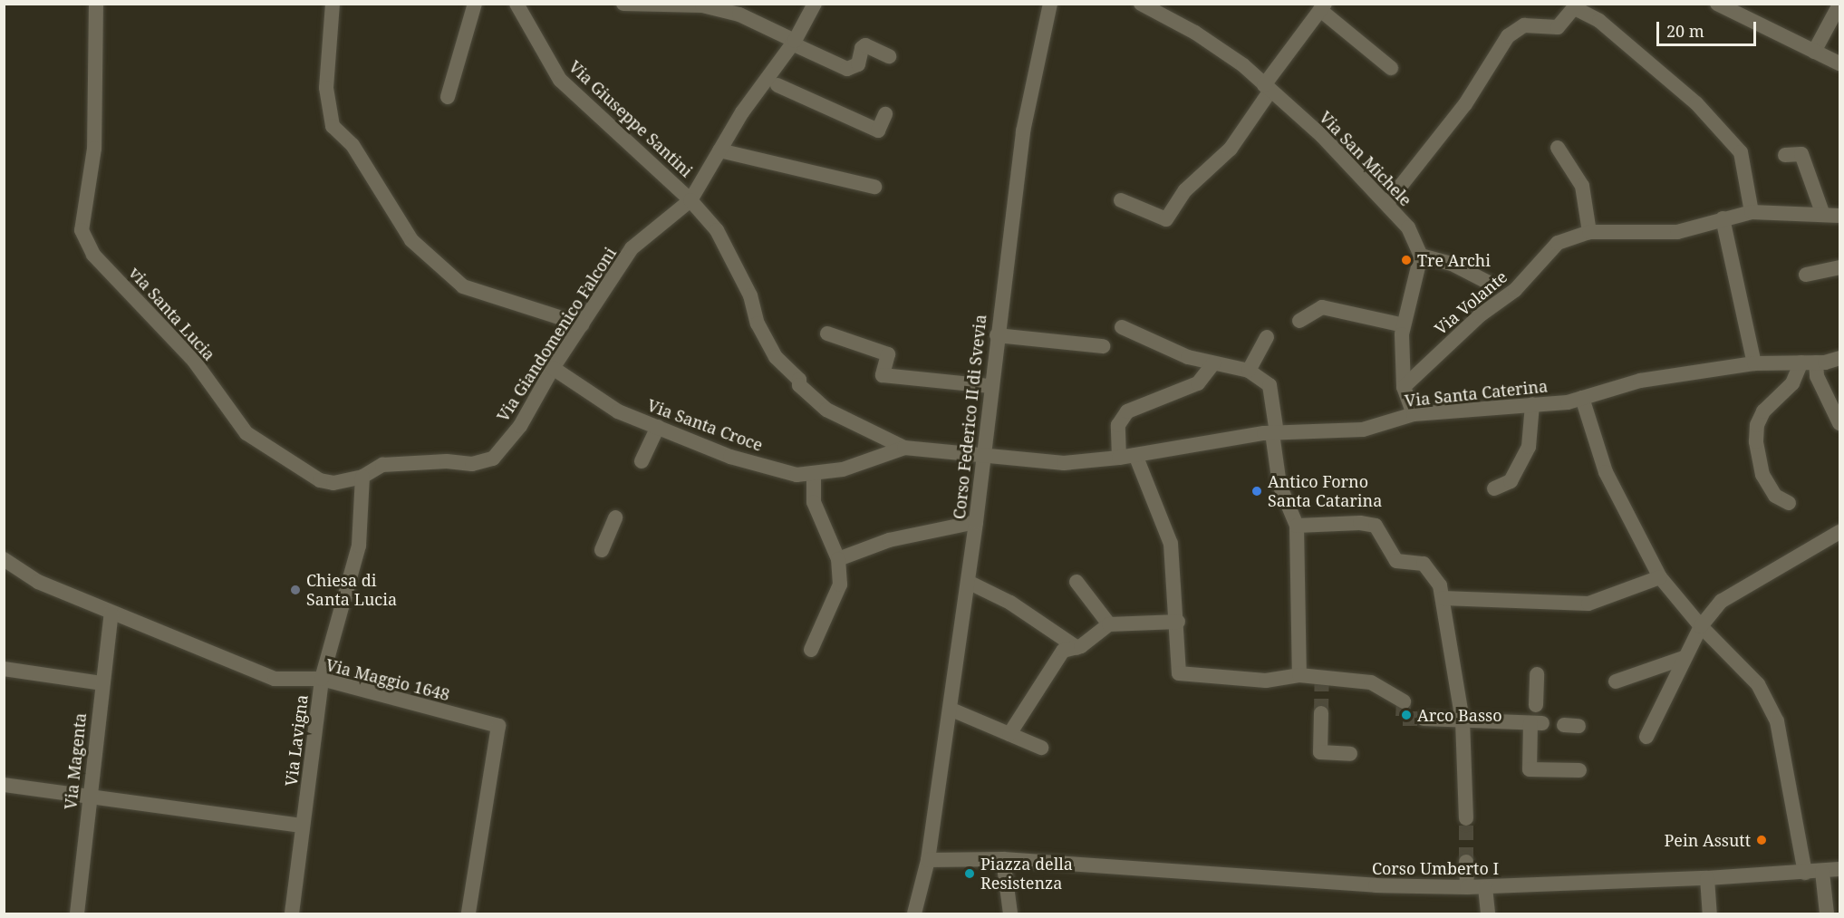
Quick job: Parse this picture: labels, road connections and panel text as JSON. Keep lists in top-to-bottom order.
{
  "streets": {
    "street": [
      "Via Giuseppe Santini",
      "Via San Michele",
      "Via Volante",
      "via Santa Lucia",
      "Via Giandomenico Falconi",
      "Via Santa Caterina",
      "Corso Federico II di Svevia",
      "Via Santa Croce",
      "Via Maggio 1648",
      "Via Lavigna",
      "Via Magenta",
      "Corso Umberto I"
    ]
  },
  "crossings": [
    ["Via Giuseppe Santini", "Via Giandomenico Falconi"],
    ["Via Giuseppe Santini", "Via Santa Croce"],
    ["via Santa Lucia", "Via Giandomenico Falconi"],
    ["via Santa Lucia", "Via Lavigna"],
    ["Via Giandomenico Falconi", "Via Santa Croce"],
    ["Via Santa Caterina", "Corso Federico II di Svevia"],
    ["Via Santa Caterina", "Via Santa Croce"],
    ["Corso Federico II di Svevia", "Via Santa Croce"],
    ["Via Maggio 1648", "Via Lavigna"],
    ["Via Maggio 1648", "Via Magenta"]
  ],
  "places": [
    "Tre Archi",
    "Antico Forno Santa Catarina",
    "Chiesa di Santa Lucia",
    "Arco Basso",
    "Pein Assutt",
    "Piazza della Resistenza"
  ],
  "scale_bar": "20 m"
}
